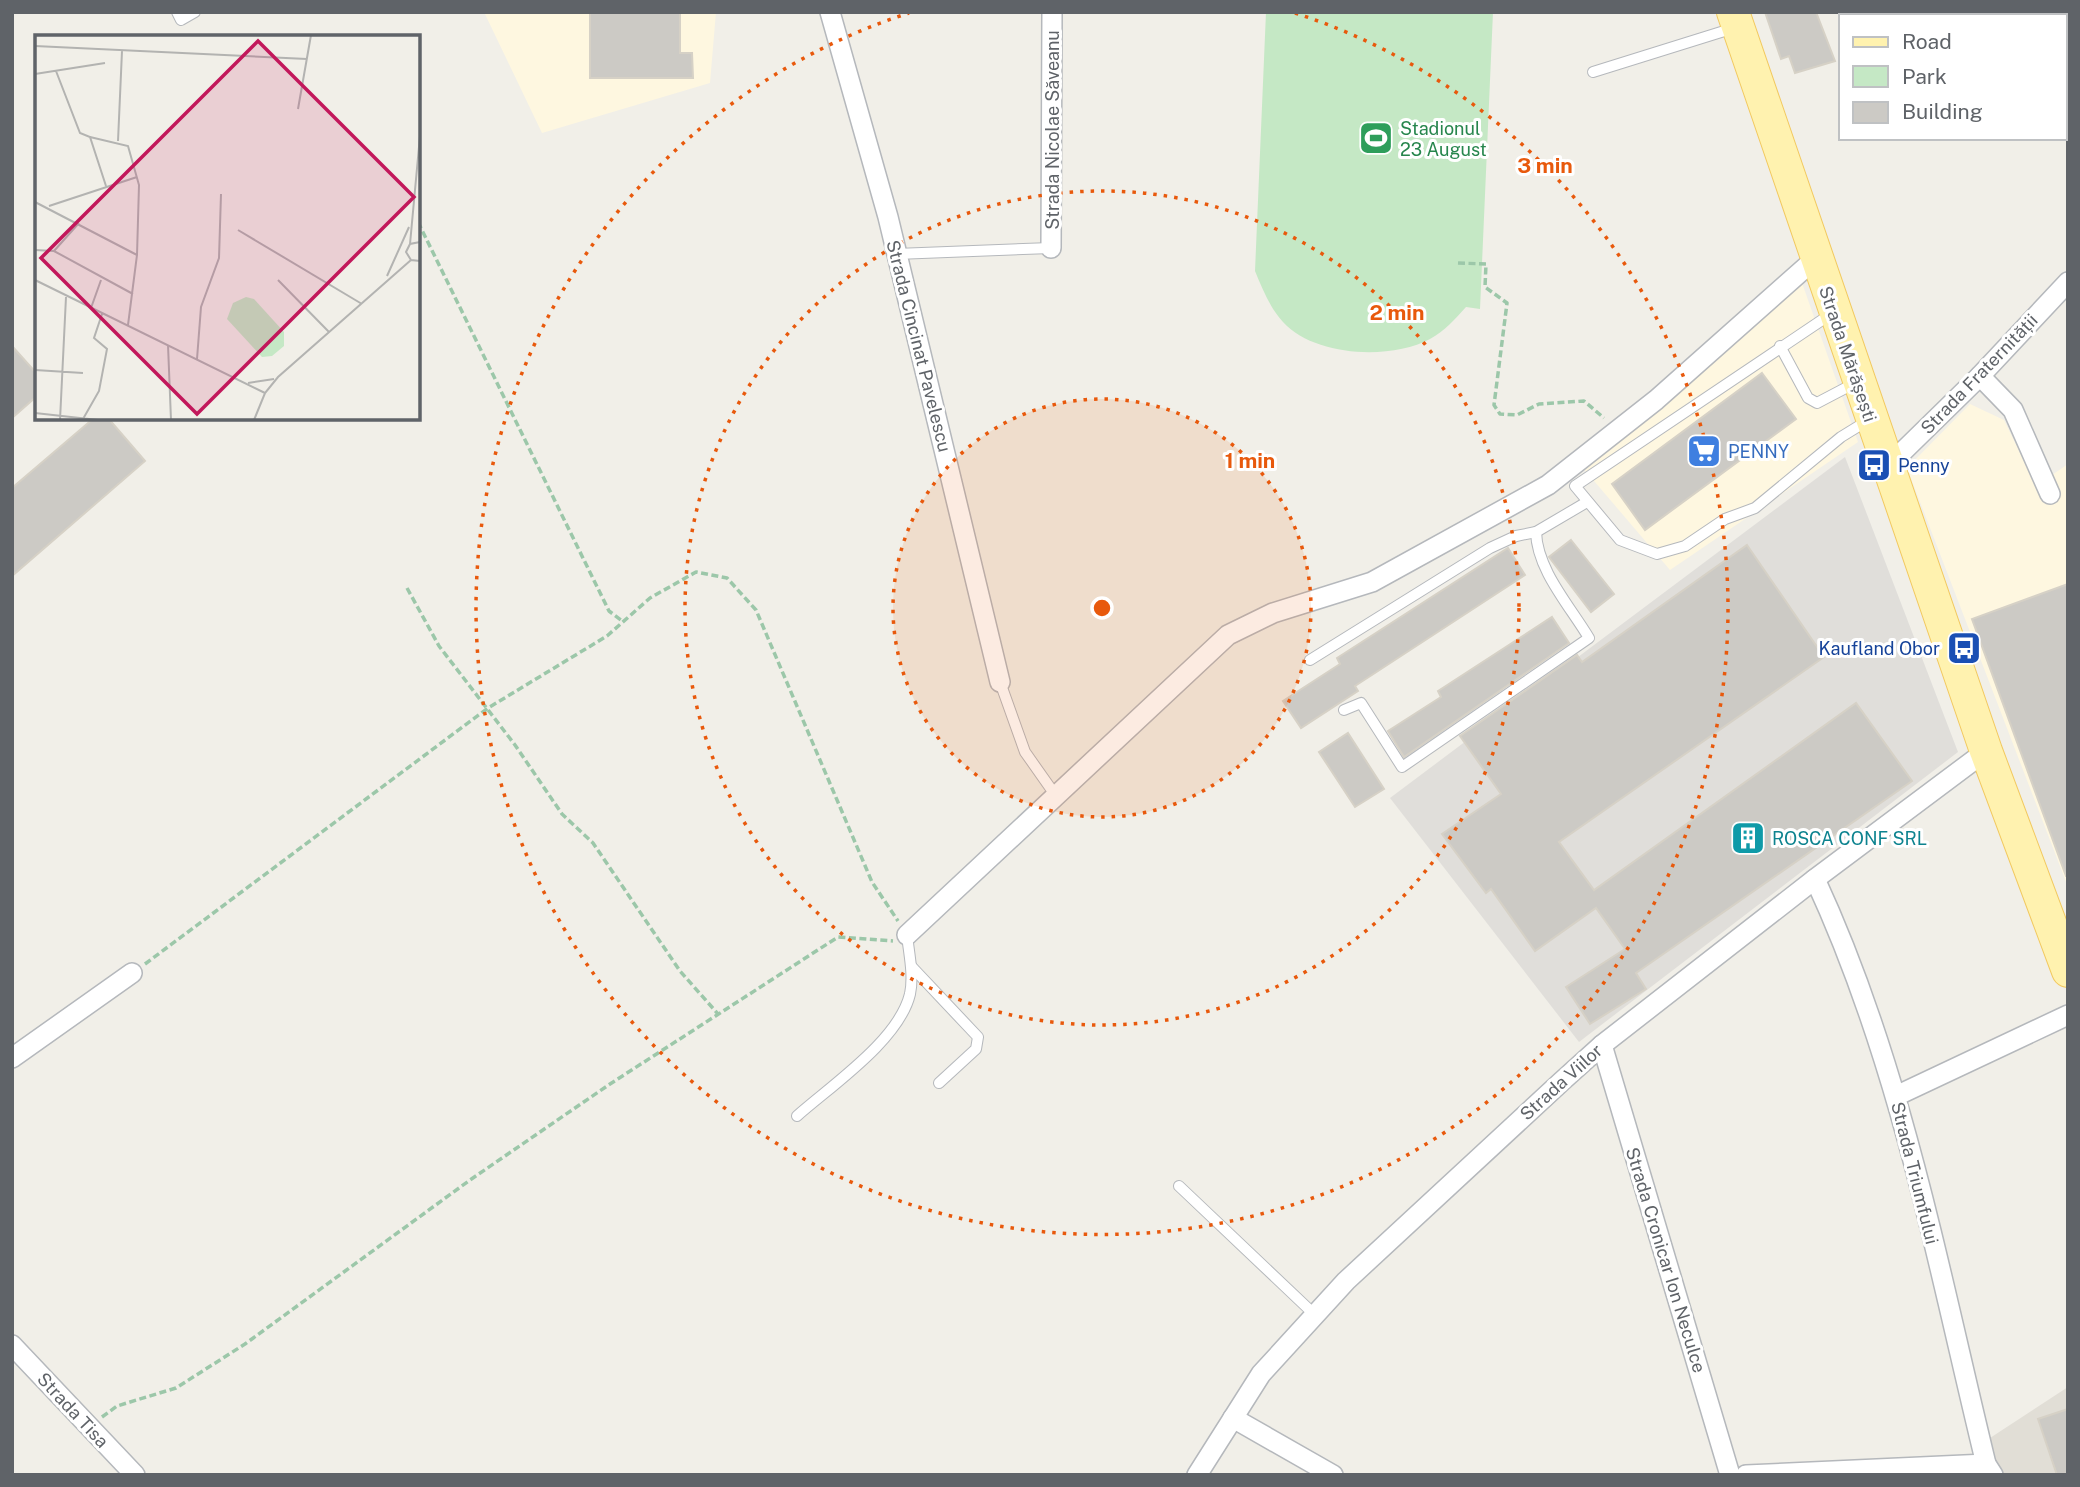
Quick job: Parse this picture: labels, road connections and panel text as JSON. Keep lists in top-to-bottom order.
{
  "streets": {
    "main road": ["Strada Mărășești"],
    "street": [
      "Strada Nicolae Săveanu",
      "Strada Cincinat Pavelescu",
      "Strada Fraternității",
      "Strada Viilor",
      "Strada Triumfului",
      "Strada Cronicar Ion Neculce",
      "Strada Tisa"
    ]
  },
  "crossings": [
    ["Strada Mărășești", "Strada Fraternității"],
    ["Strada Mărășești", "Strada Viilor"],
    ["Strada Viilor", "Strada Triumfului"],
    ["Strada Viilor", "Strada Cronicar Ion Neculce"]
  ],
  "places": {
    "sports": ["Stadionul 23 August"],
    "supermarket": ["PENNY"],
    "bus stop": ["Penny", "Kaufland Obor"],
    "building": ["ROSCA CONF SRL"]
  },
  "legend": ["Road", "Park", "Building"],
  "rings": ["3 min", "2 min", "1 min"]
}
